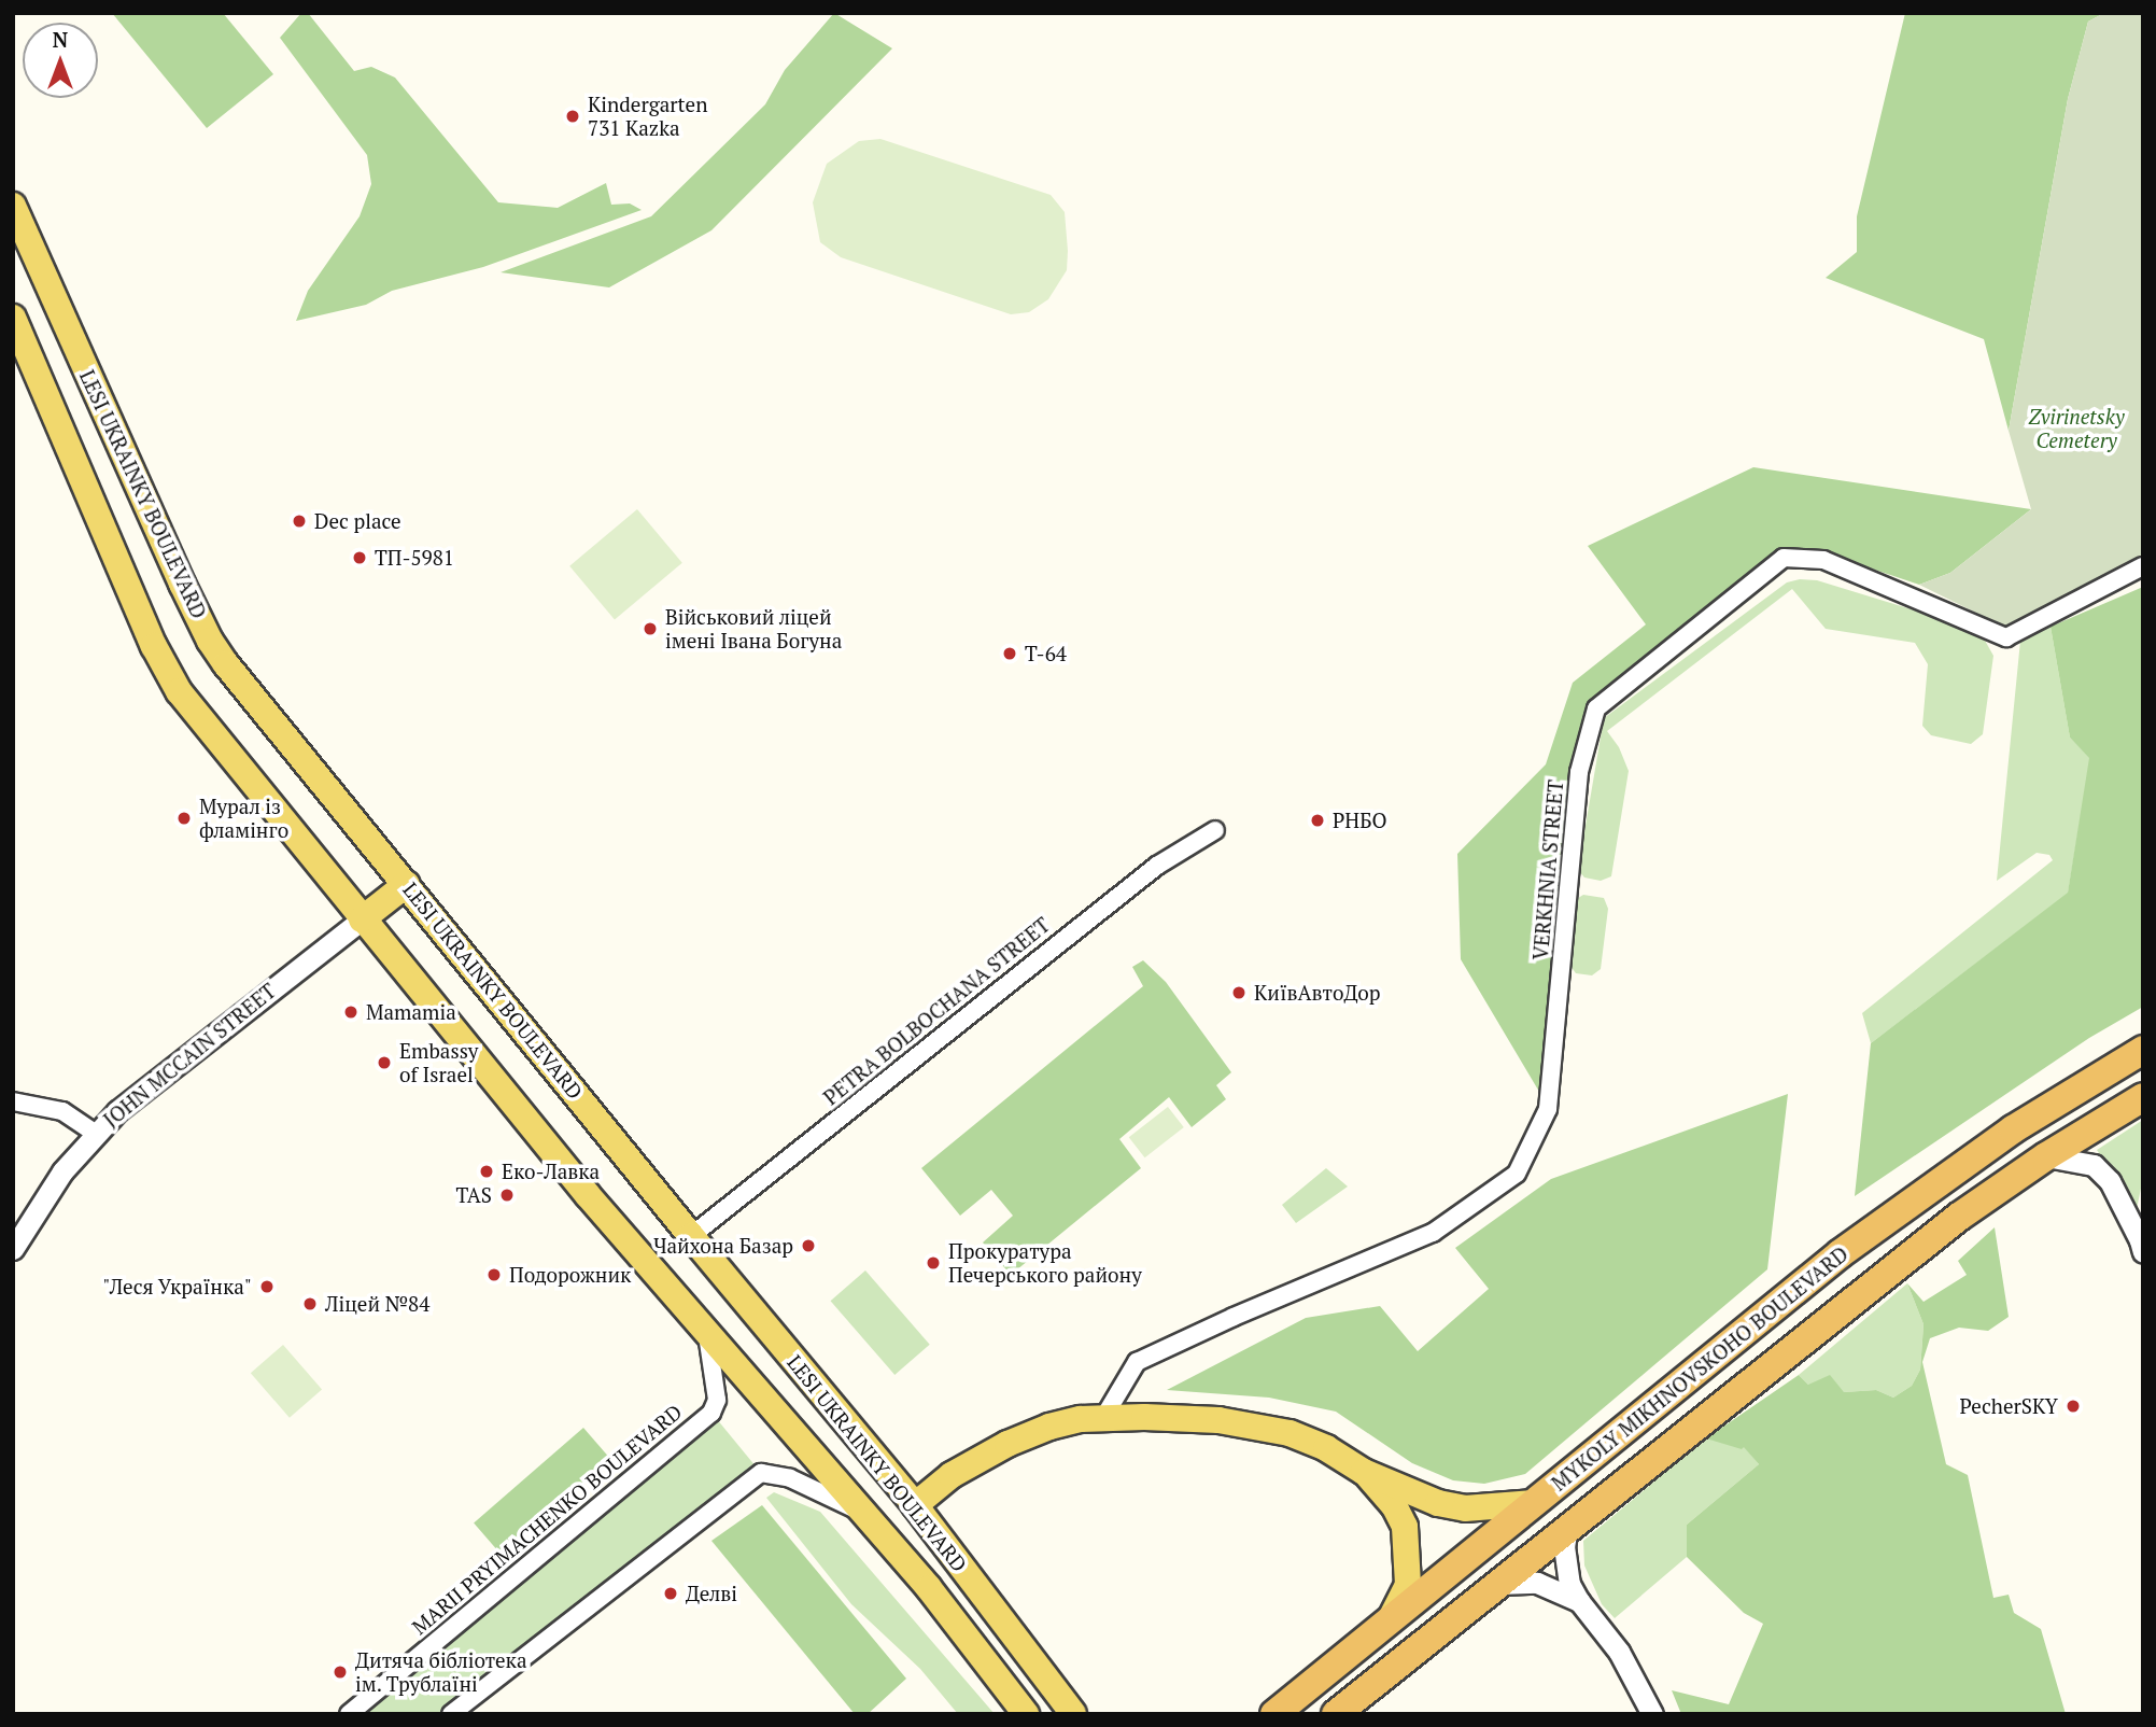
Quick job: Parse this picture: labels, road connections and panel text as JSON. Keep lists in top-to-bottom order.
{
  "streets": {
    "highway": ["MYKOLY MIKHNOVSKOHO BOULEVARD"],
    "main road": ["LESI UKRAINKY BOULEVARD"],
    "street": [
      "VERKHNIA STREET",
      "PETRA BOLBOCHANA STREET",
      "JOHN MCCAIN STREET",
      "MARII PRYIMACHENKO BOULEVARD"
    ]
  },
  "crossings": [
    ["LESI UKRAINKY BOULEVARD", "PETRA BOLBOCHANA STREET"],
    ["LESI UKRAINKY BOULEVARD", "JOHN MCCAIN STREET"],
    ["LESI UKRAINKY BOULEVARD", "MARII PRYIMACHENKO BOULEVARD"]
  ],
  "parks": ["Zvirinetsky Cemetery"],
  "places": [
    "Kindergarten 731 Kazka",
    "Dec place",
    "ТП-5981",
    "Військовий ліцей імені Івана Богуна",
    "Т-64",
    "Мурал із фламінго",
    "РНБО",
    "КиївАвтоДор",
    "Mamamia",
    "Embassy of Israel",
    "Еко-Лавка",
    "TAS",
    "Чайхона Базар",
    "Прокуратура Печерського району",
    "Подорожник",
    "\"Леся Українка\"",
    "Ліцей №84",
    "PecherSKY",
    "Делві",
    "Дитяча бібліотека ім. Трублаїні"
  ],
  "north": "top"
}
